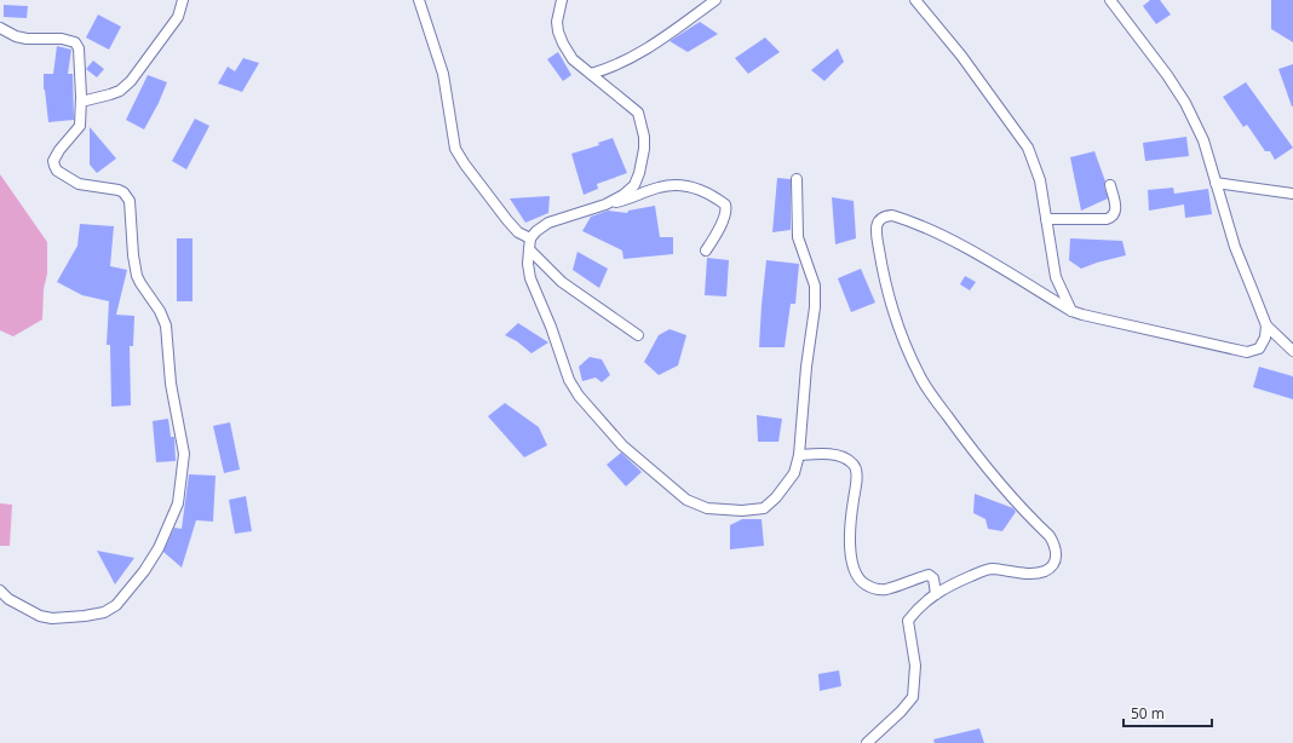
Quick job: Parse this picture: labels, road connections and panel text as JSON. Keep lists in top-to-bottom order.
{
  "scale_bar": "50 m"
}
